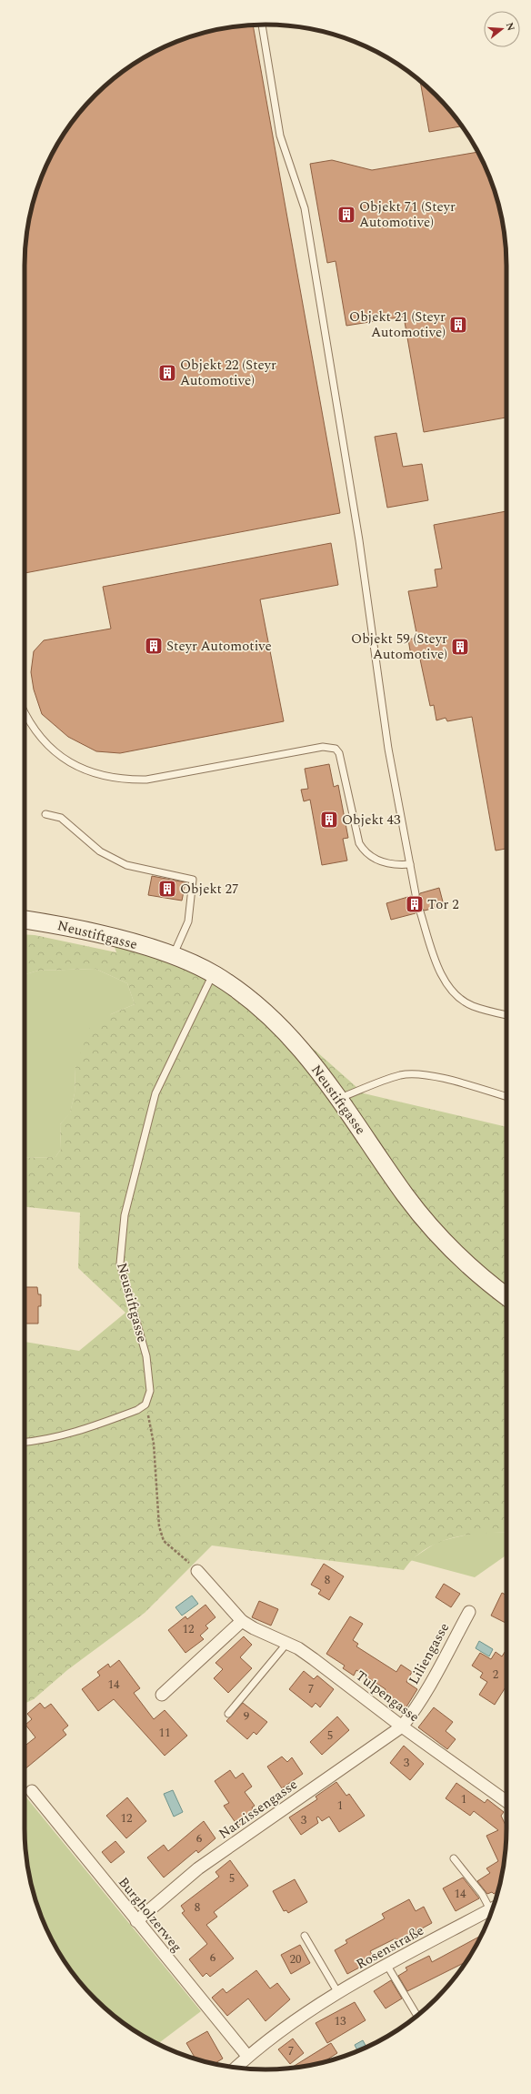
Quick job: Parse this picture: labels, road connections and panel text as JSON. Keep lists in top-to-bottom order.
{
  "streets": {
    "street": [
      "Neustiftgasse",
      "Liliengasse",
      "Tulpengasse",
      "Narzissengasse",
      "Burgholzerweg",
      "Rosenstraße"
    ]
  },
  "crossings": [
    ["Liliengasse", "Tulpengasse"],
    ["Liliengasse", "Narzissengasse"],
    ["Tulpengasse", "Narzissengasse"],
    ["Narzissengasse", "Burgholzerweg"],
    ["Burgholzerweg", "Rosenstraße"]
  ],
  "places": {
    "building": [
      "Objekt 71 (Steyr Automotive)",
      "Objekt 21 (Steyr Automotive)",
      "Objekt 22 (Steyr Automotive)",
      "Steyr Automotive",
      "Objekt 59 (Steyr Automotive)",
      "Objekt 43",
      "Objekt 27",
      "Tor 2"
    ]
  },
  "house_numbers": [
    "8",
    "12",
    "2",
    "14",
    "7",
    "9",
    "11",
    "5",
    "3",
    "1",
    "1",
    "12",
    "3",
    "6",
    "5",
    "14",
    "8",
    "6",
    "20",
    "13",
    "7"
  ],
  "north": "right"
}
